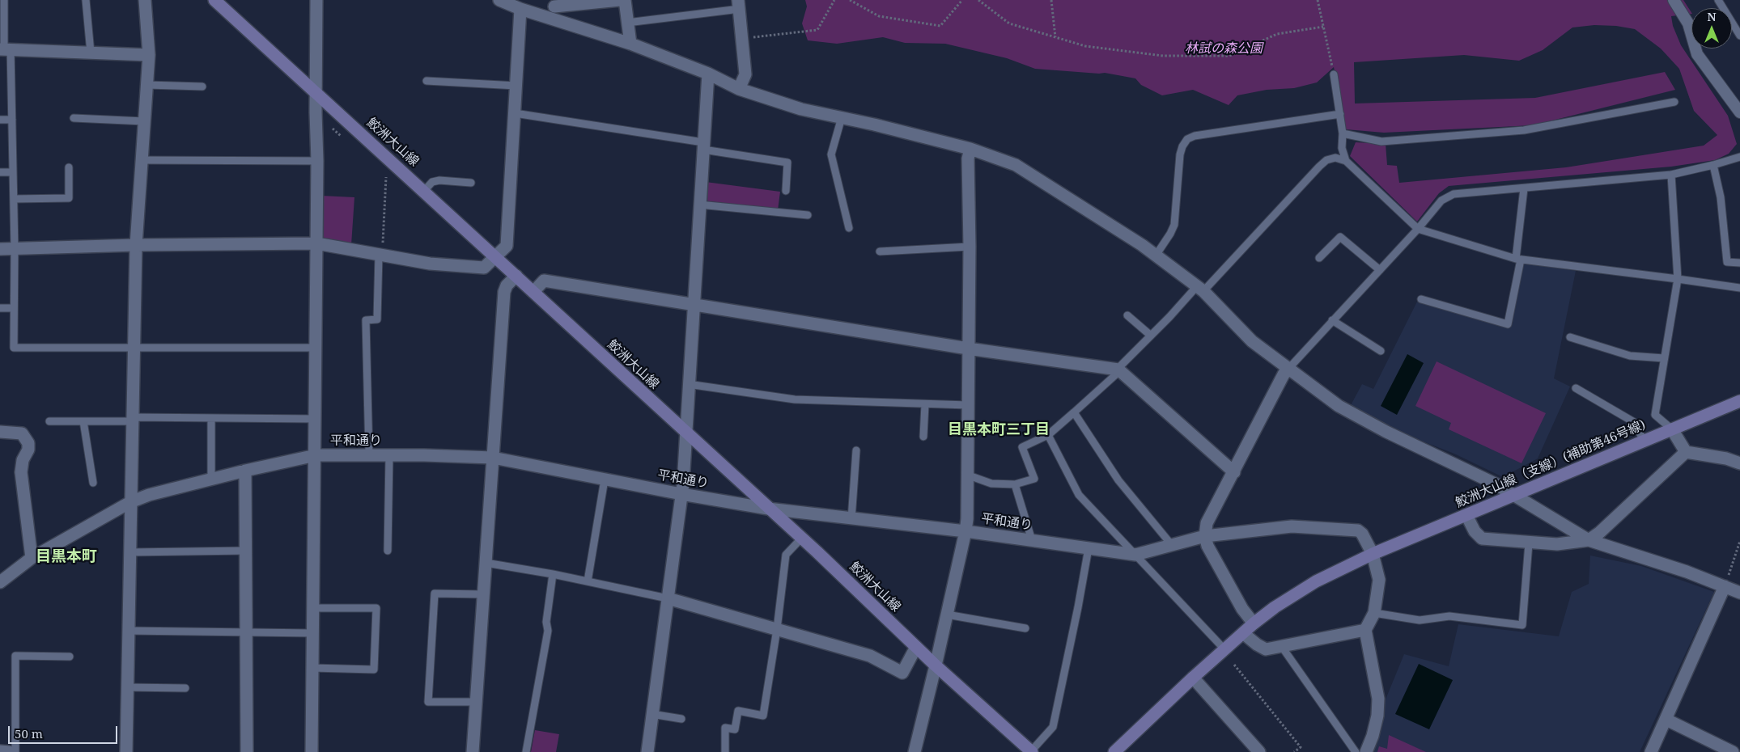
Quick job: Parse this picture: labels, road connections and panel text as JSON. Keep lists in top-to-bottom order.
{
  "streets": {
    "main road": ["鮫洲大山線", "鮫洲大山線（支線）(補助第46号線)"],
    "street": ["平和通り"]
  },
  "crossings": [
    ["鮫洲大山線", "平和通り"],
    ["平和通り", "鮫洲大山線（支線）(補助第46号線)"]
  ],
  "districts": ["目黒本町三丁目", "目黒本町"],
  "parks": ["林試の森公園"],
  "scale_bar": "50 m",
  "north": "top"
}
